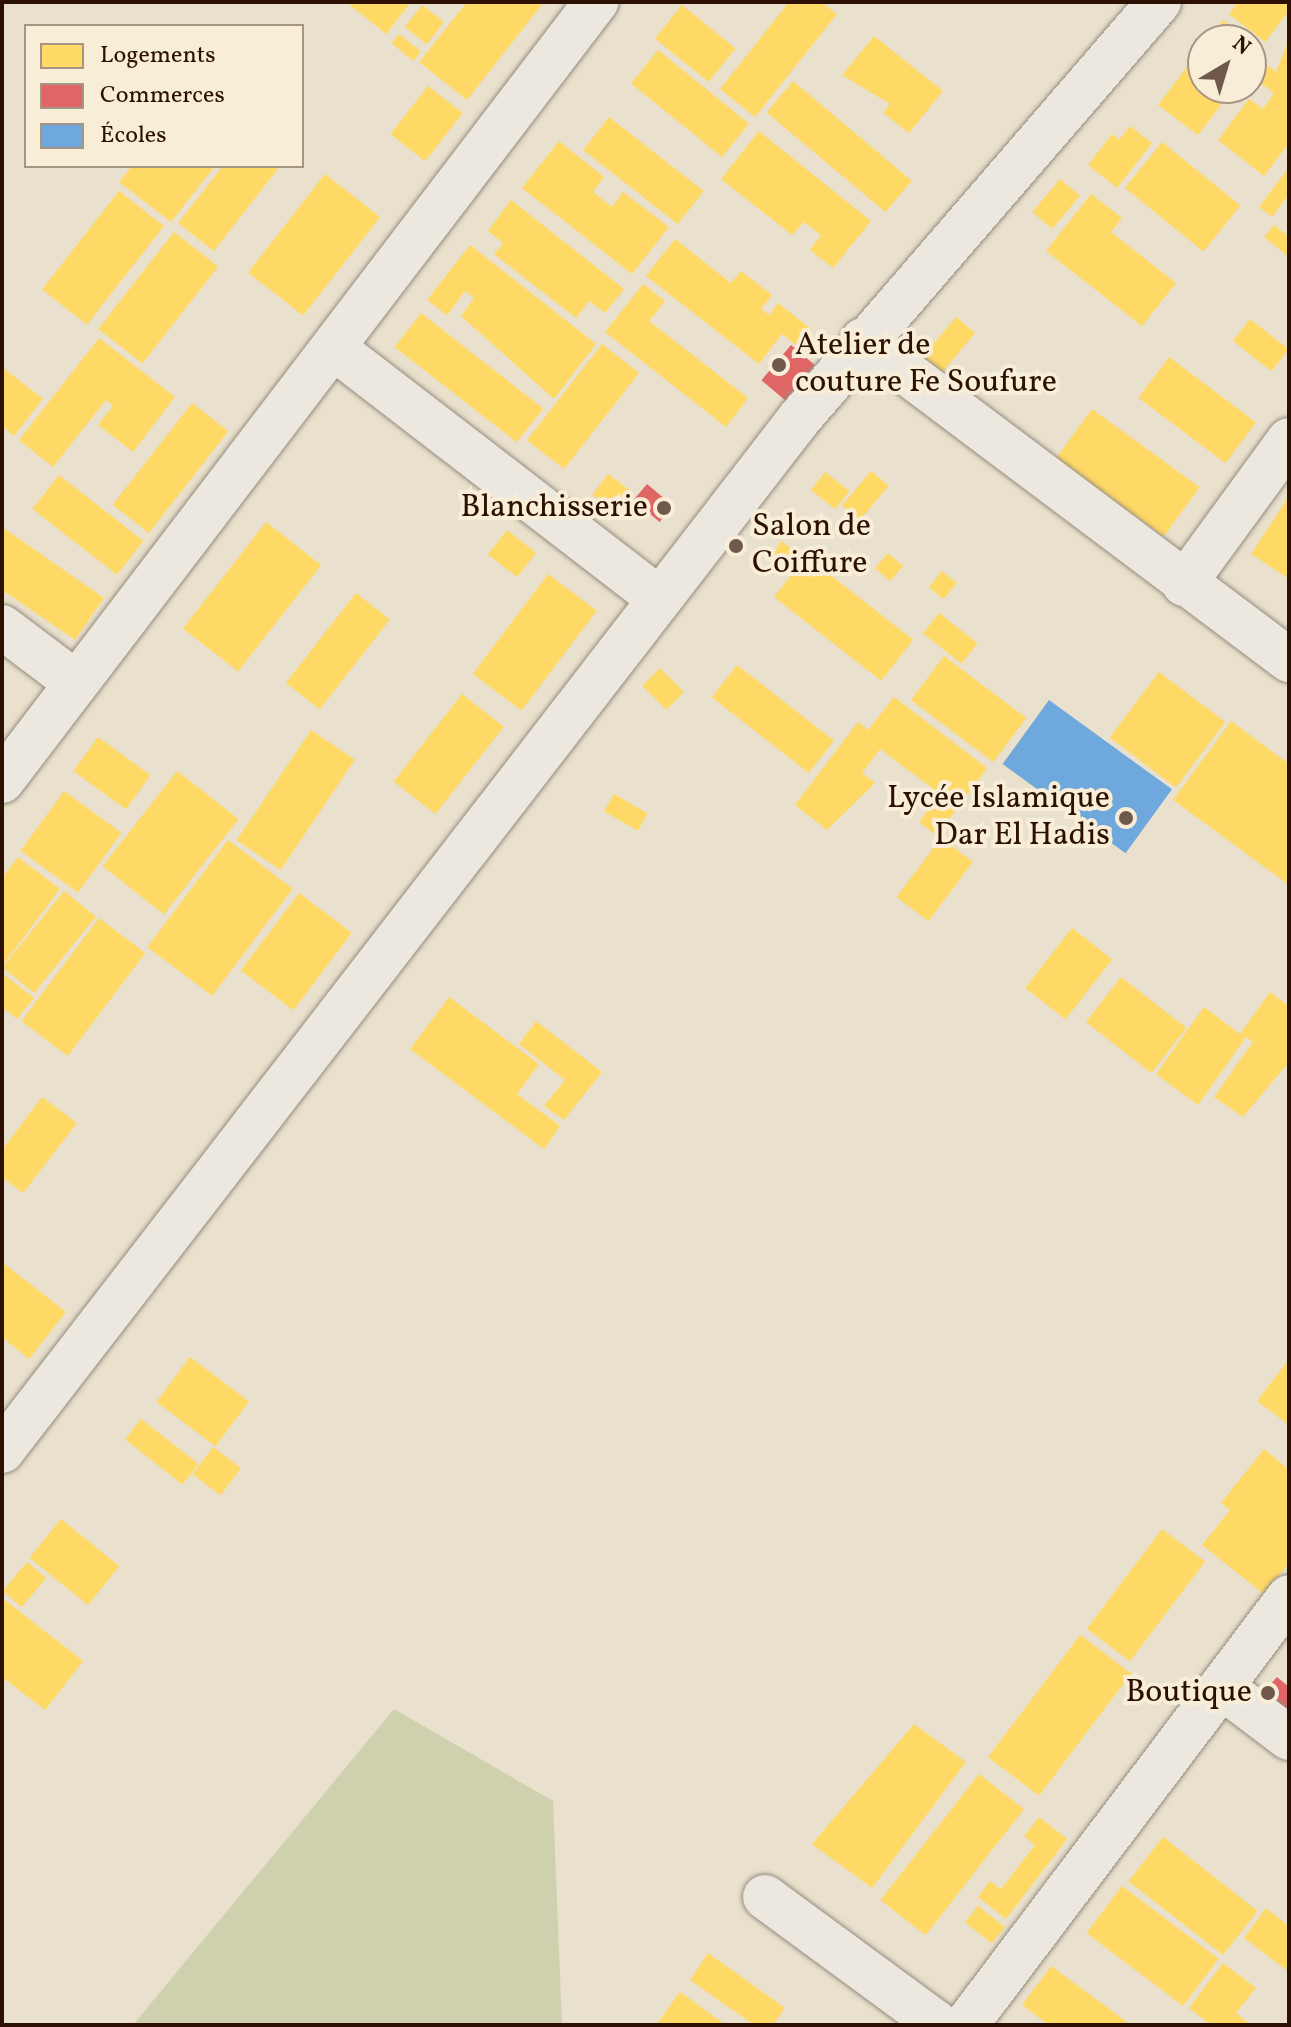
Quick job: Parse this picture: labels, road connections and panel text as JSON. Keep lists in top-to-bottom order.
{
  "places": [
    "Atelier de couture Fe Soufure",
    "Blanchisserie",
    "Salon de Coiffure",
    "Lycée Islamique Dar El Hadis",
    "Boutique"
  ],
  "legend": ["Logements", "Commerces", "Écoles"],
  "north": "top right"
}
